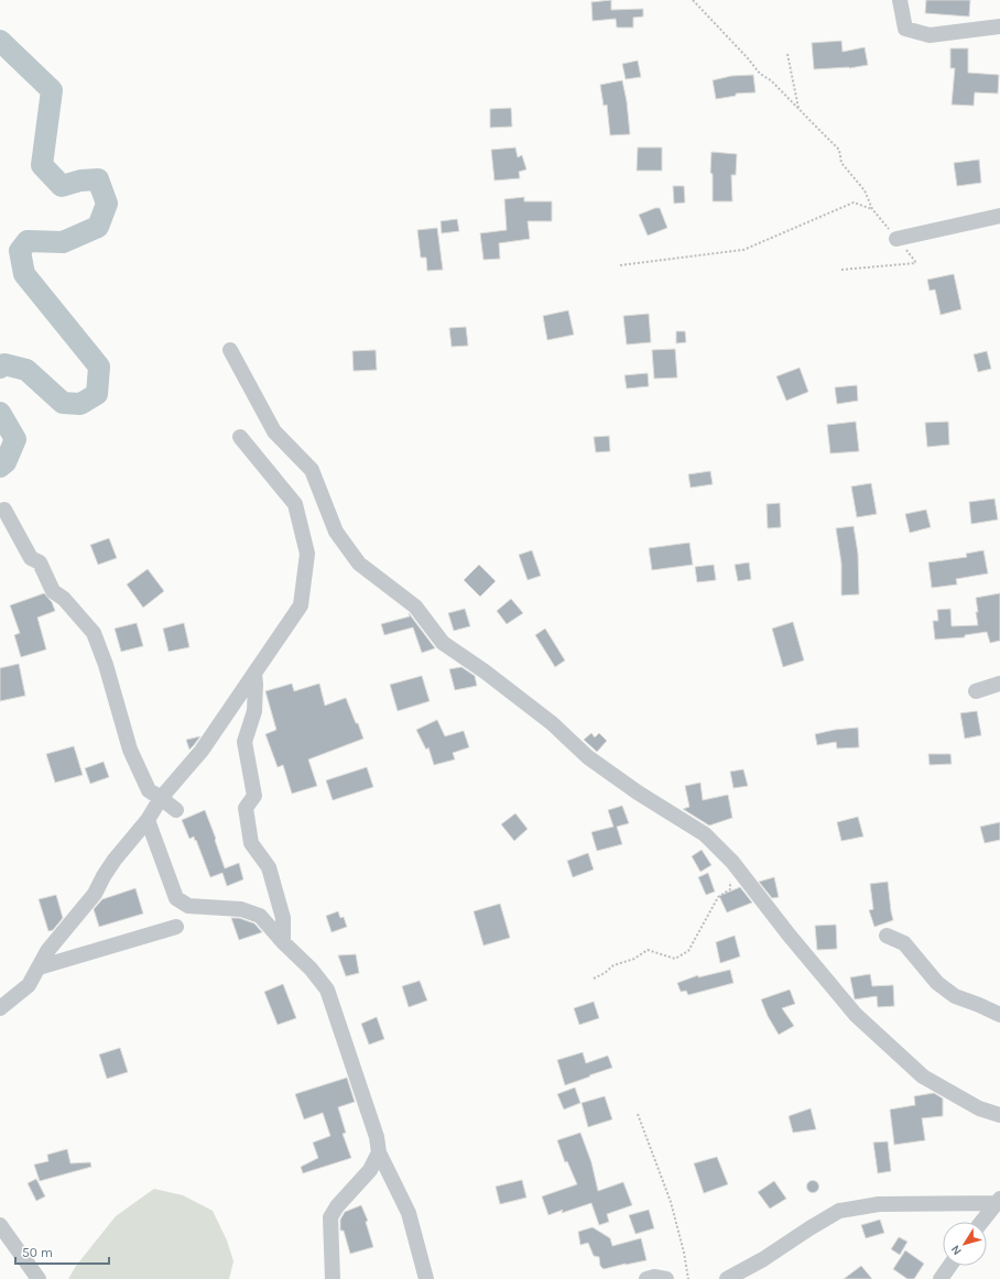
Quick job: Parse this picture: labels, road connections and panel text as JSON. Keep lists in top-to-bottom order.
{
  "scale_bar": "50 m",
  "north": "bottom left"
}
